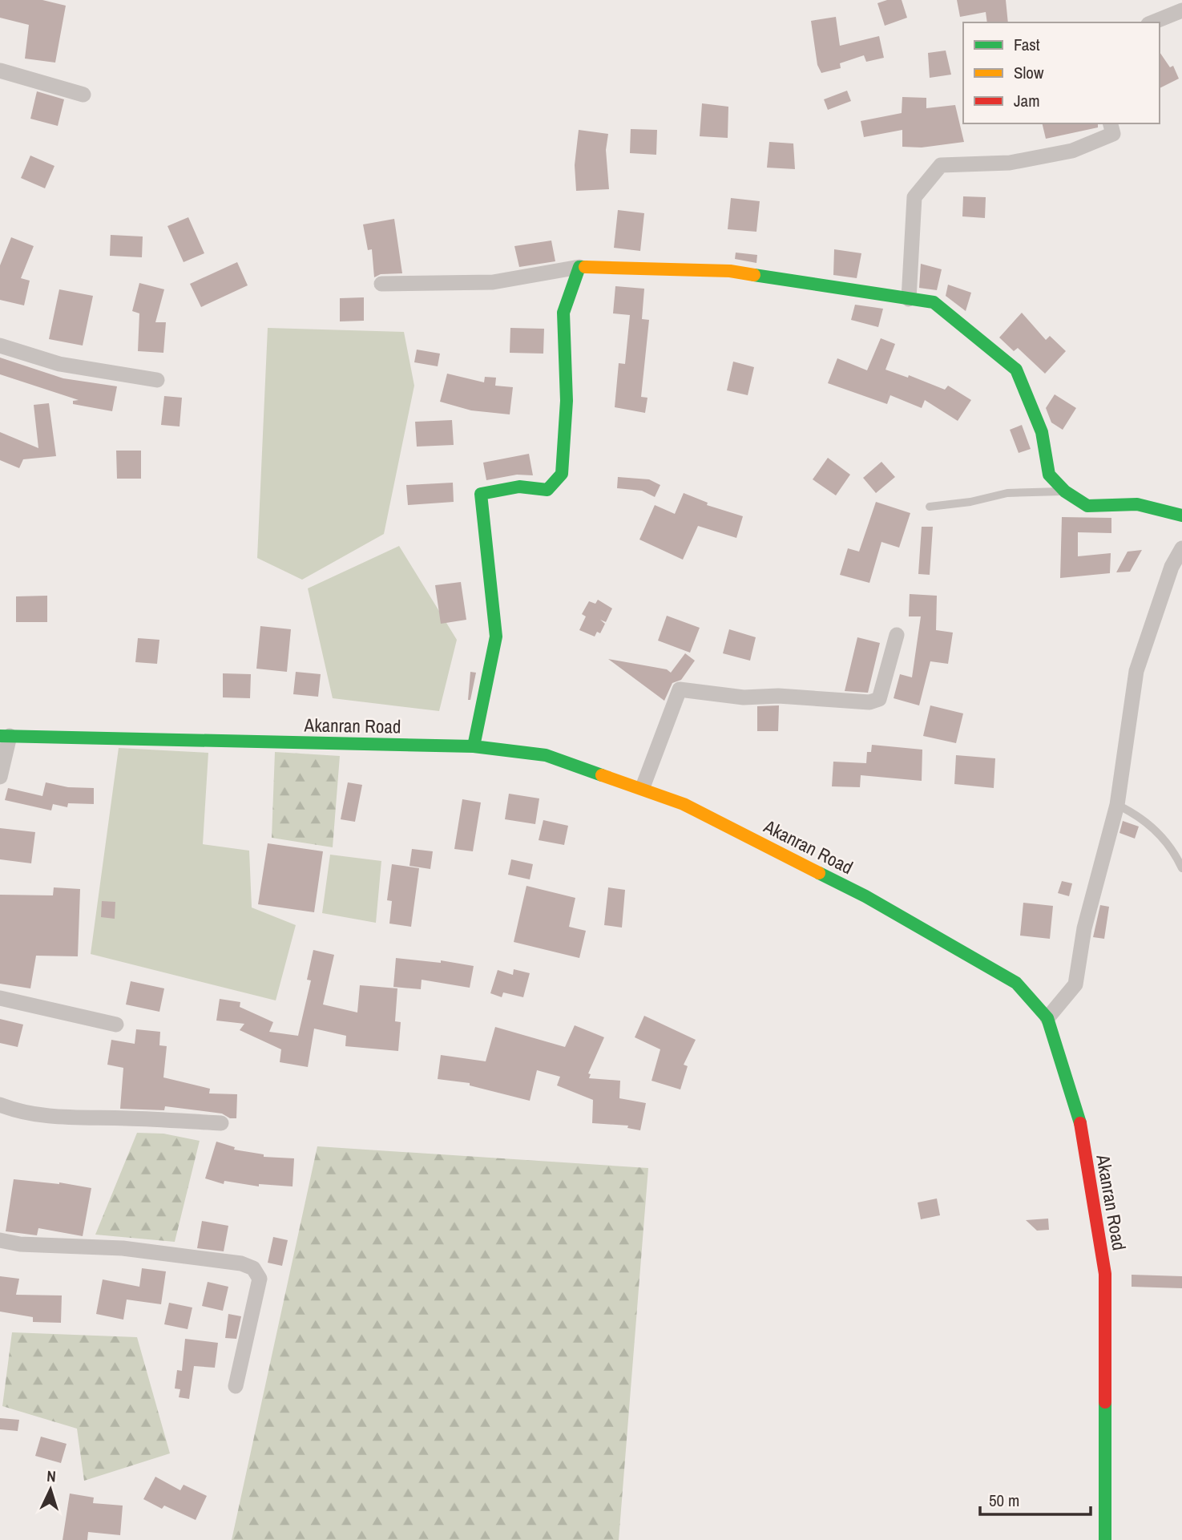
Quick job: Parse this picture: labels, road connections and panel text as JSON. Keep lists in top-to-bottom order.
{
  "streets": {
    "main road": ["Akanran Road"]
  },
  "legend": ["Fast", "Slow", "Jam"],
  "scale_bar": "50 m",
  "north": "top"
}
